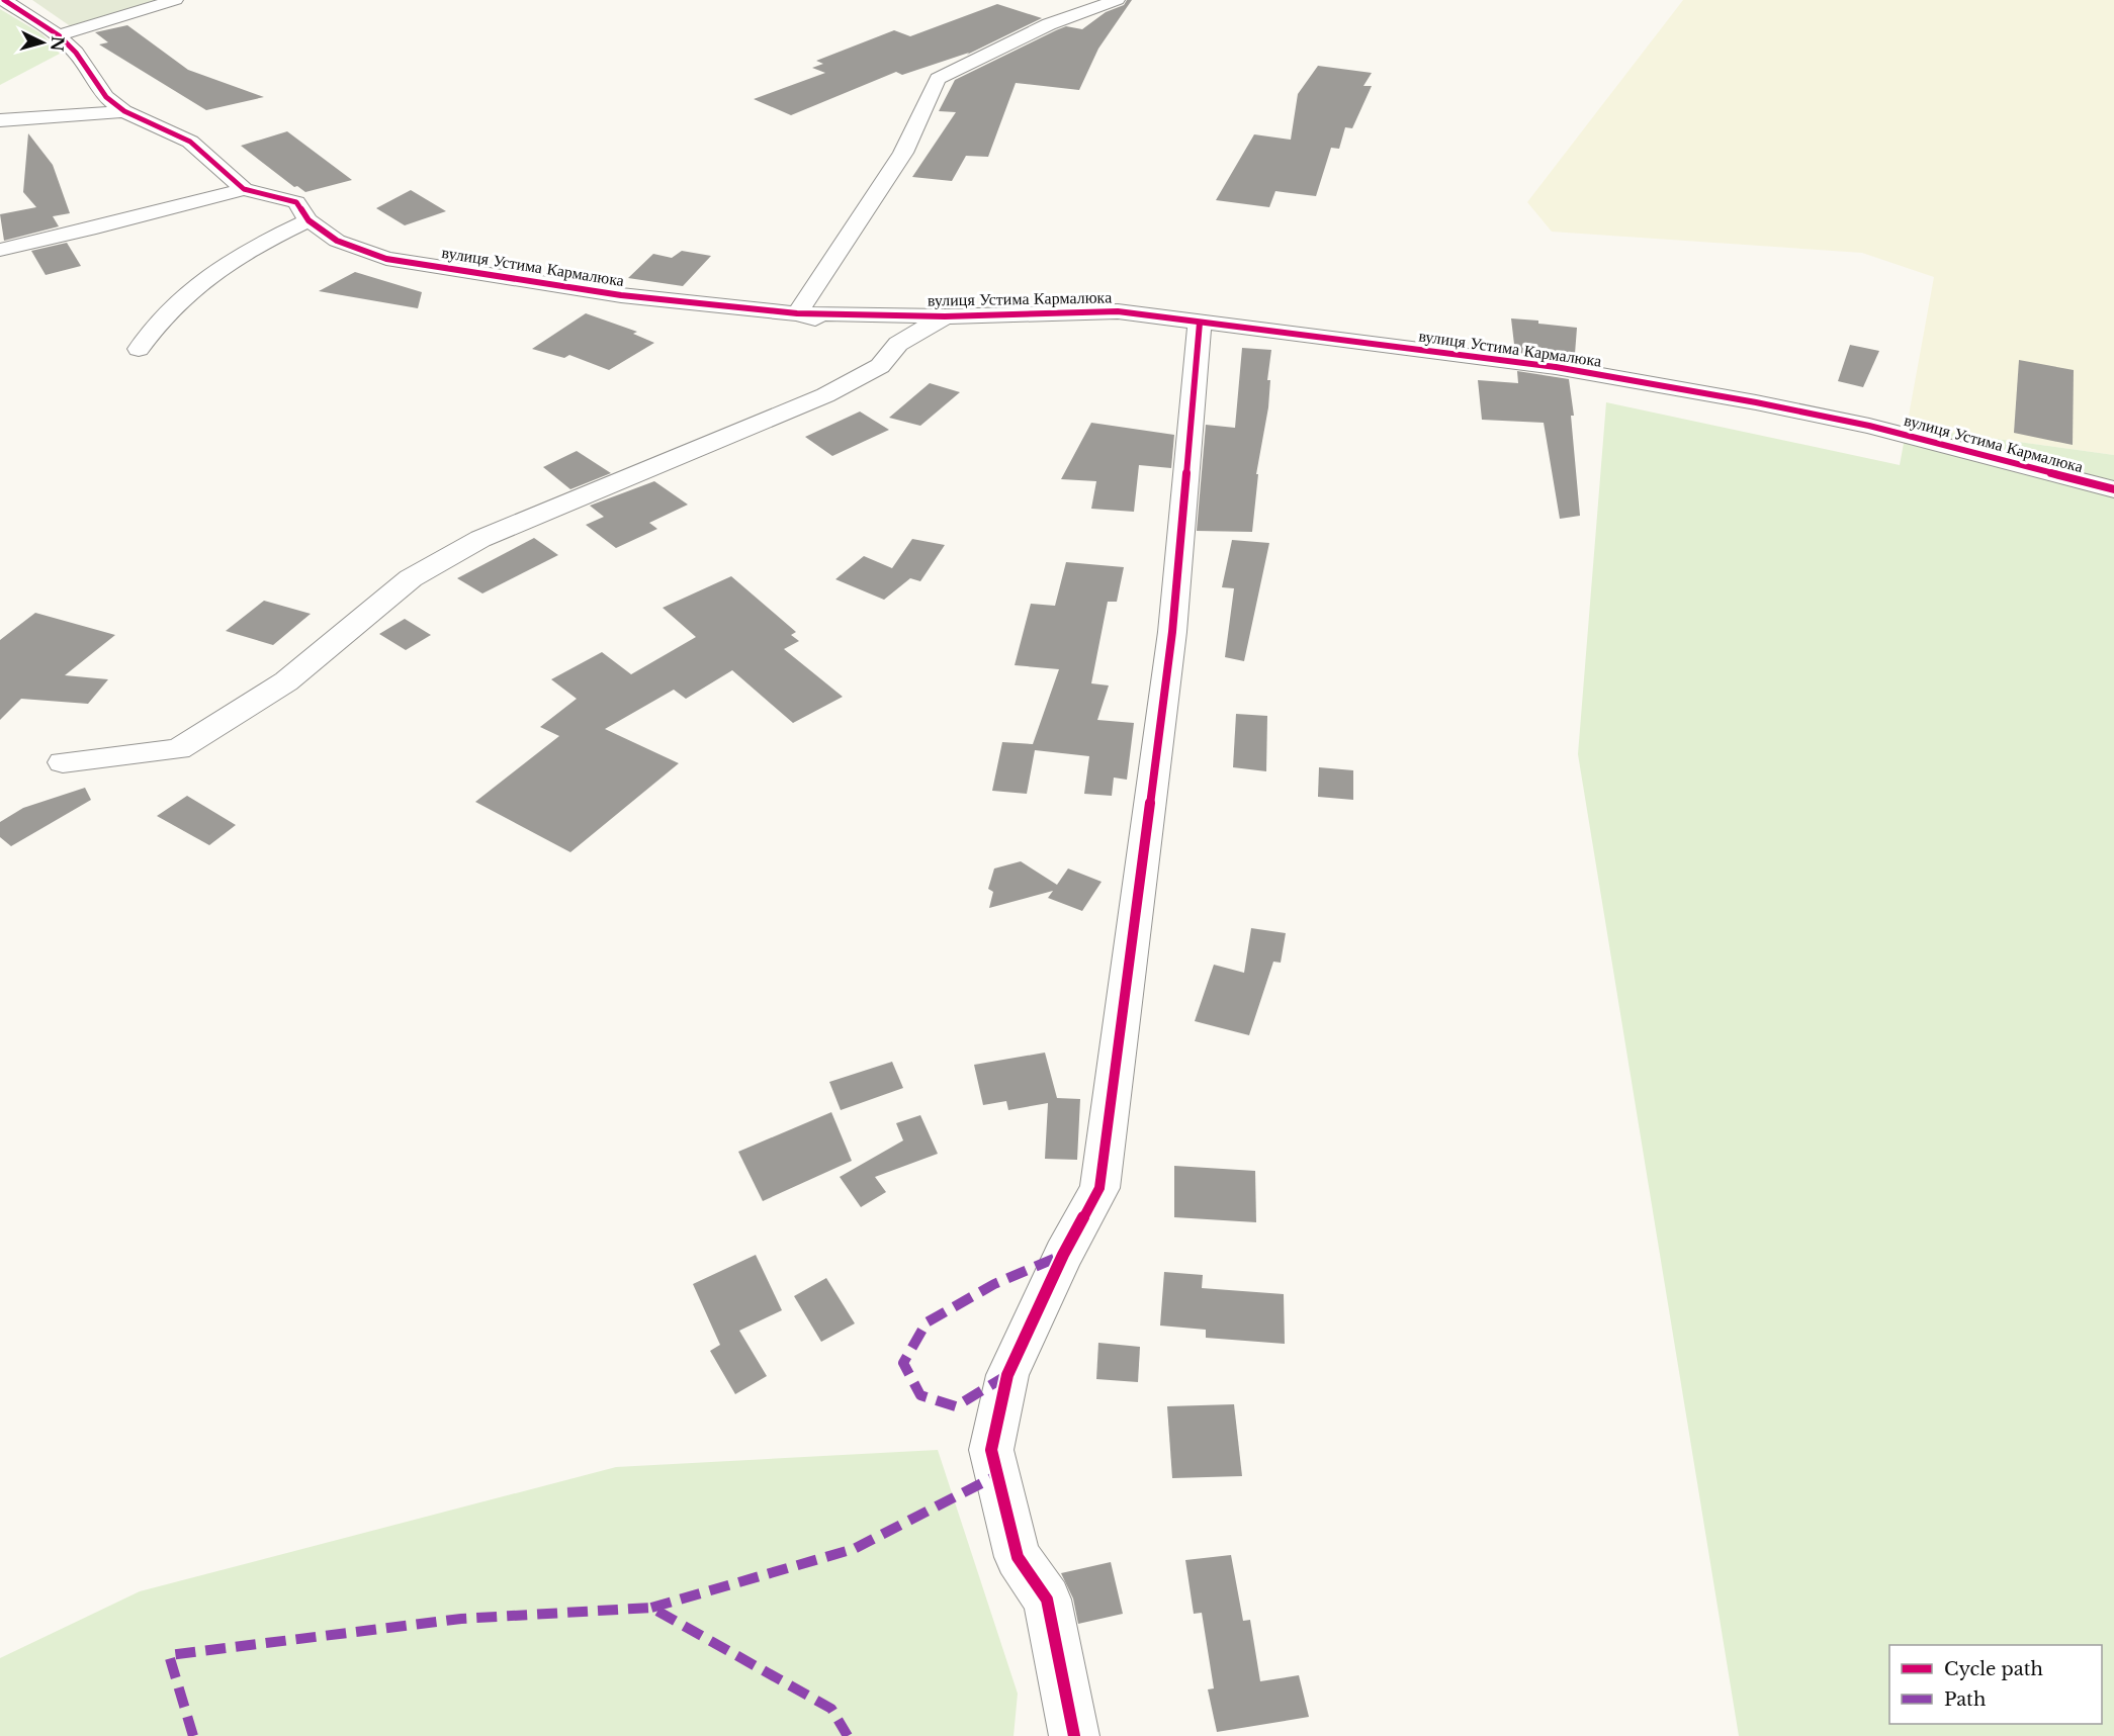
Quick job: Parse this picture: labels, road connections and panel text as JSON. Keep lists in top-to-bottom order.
{
  "streets": {
    "street": ["вулиця Устима Кармалюка"]
  },
  "legend": ["Cycle path", "Path"],
  "north": "right"
}
